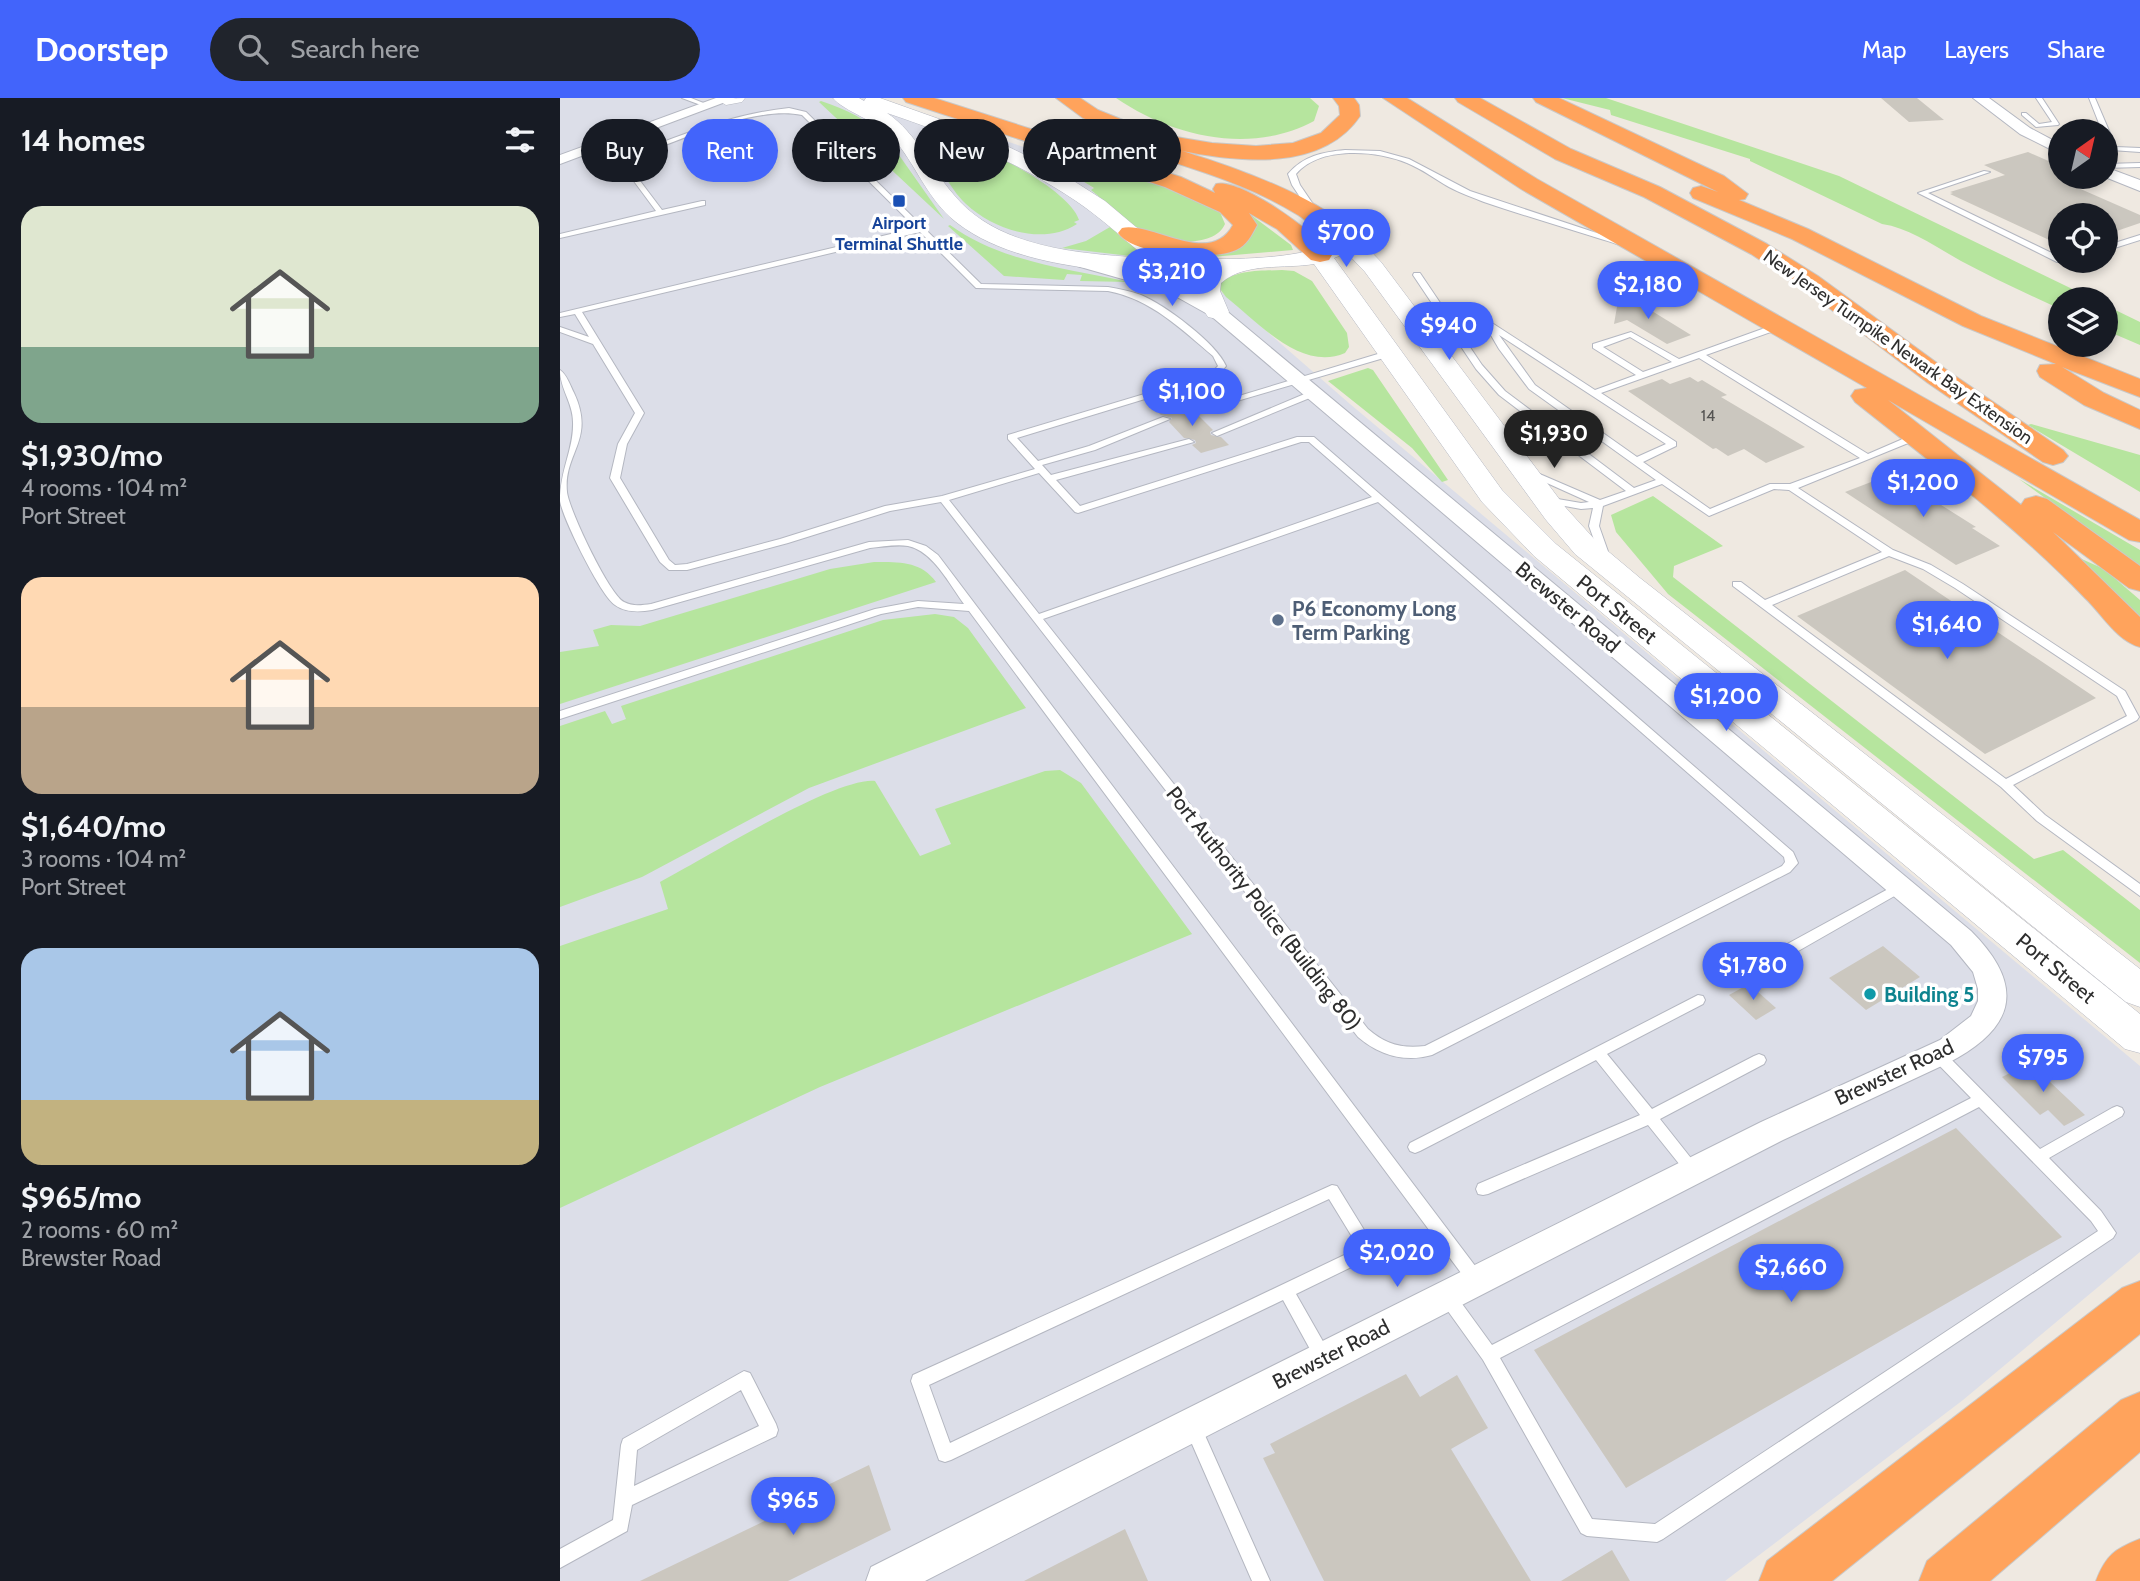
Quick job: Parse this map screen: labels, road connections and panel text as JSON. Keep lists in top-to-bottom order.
{
  "streets": {
    "highway": ["New Jersey Turnpike Newark Bay Extension"],
    "main road": ["Port Street"],
    "street": ["Brewster Road"],
    "lane": ["Port Authority Police (Building 80)"]
  },
  "crossings": [
    ["Brewster Road", "Port Street"]
  ],
  "places": {
    "transit": ["Airport Terminal Shuttle"],
    "other": ["P6 Economy Long Term Parking", "Building 5"]
  },
  "house_numbers": ["14"],
  "north": "top right",
  "page": {
    "header": "Doorstep",
    "search": "Search here",
    "nav": ["Map", "Layers", "Share"],
    "heading": "14 homes",
    "chip": [
      "Buy",
      "Rent",
      "Filters",
      "New",
      "Apartment"
    ],
    "list": [
      {
        "name": "$1,930/mo",
        "note": "4 rooms · 104 m² · Port Street"
      },
      {
        "name": "$1,640/mo",
        "note": "3 rooms · 104 m² · Port Street"
      },
      {
        "name": "$965/mo",
        "note": "2 rooms · 60 m² · Brewster Road"
      }
    ],
    "price": [
      "$700",
      "$3,210",
      "$2,180",
      "$940",
      "$1,100",
      "$1,930",
      "$1,200",
      "$1,640",
      "$1,200",
      "$1,780",
      "$795",
      "$2,020",
      "$2,660",
      "$965"
    ]
  }
}
